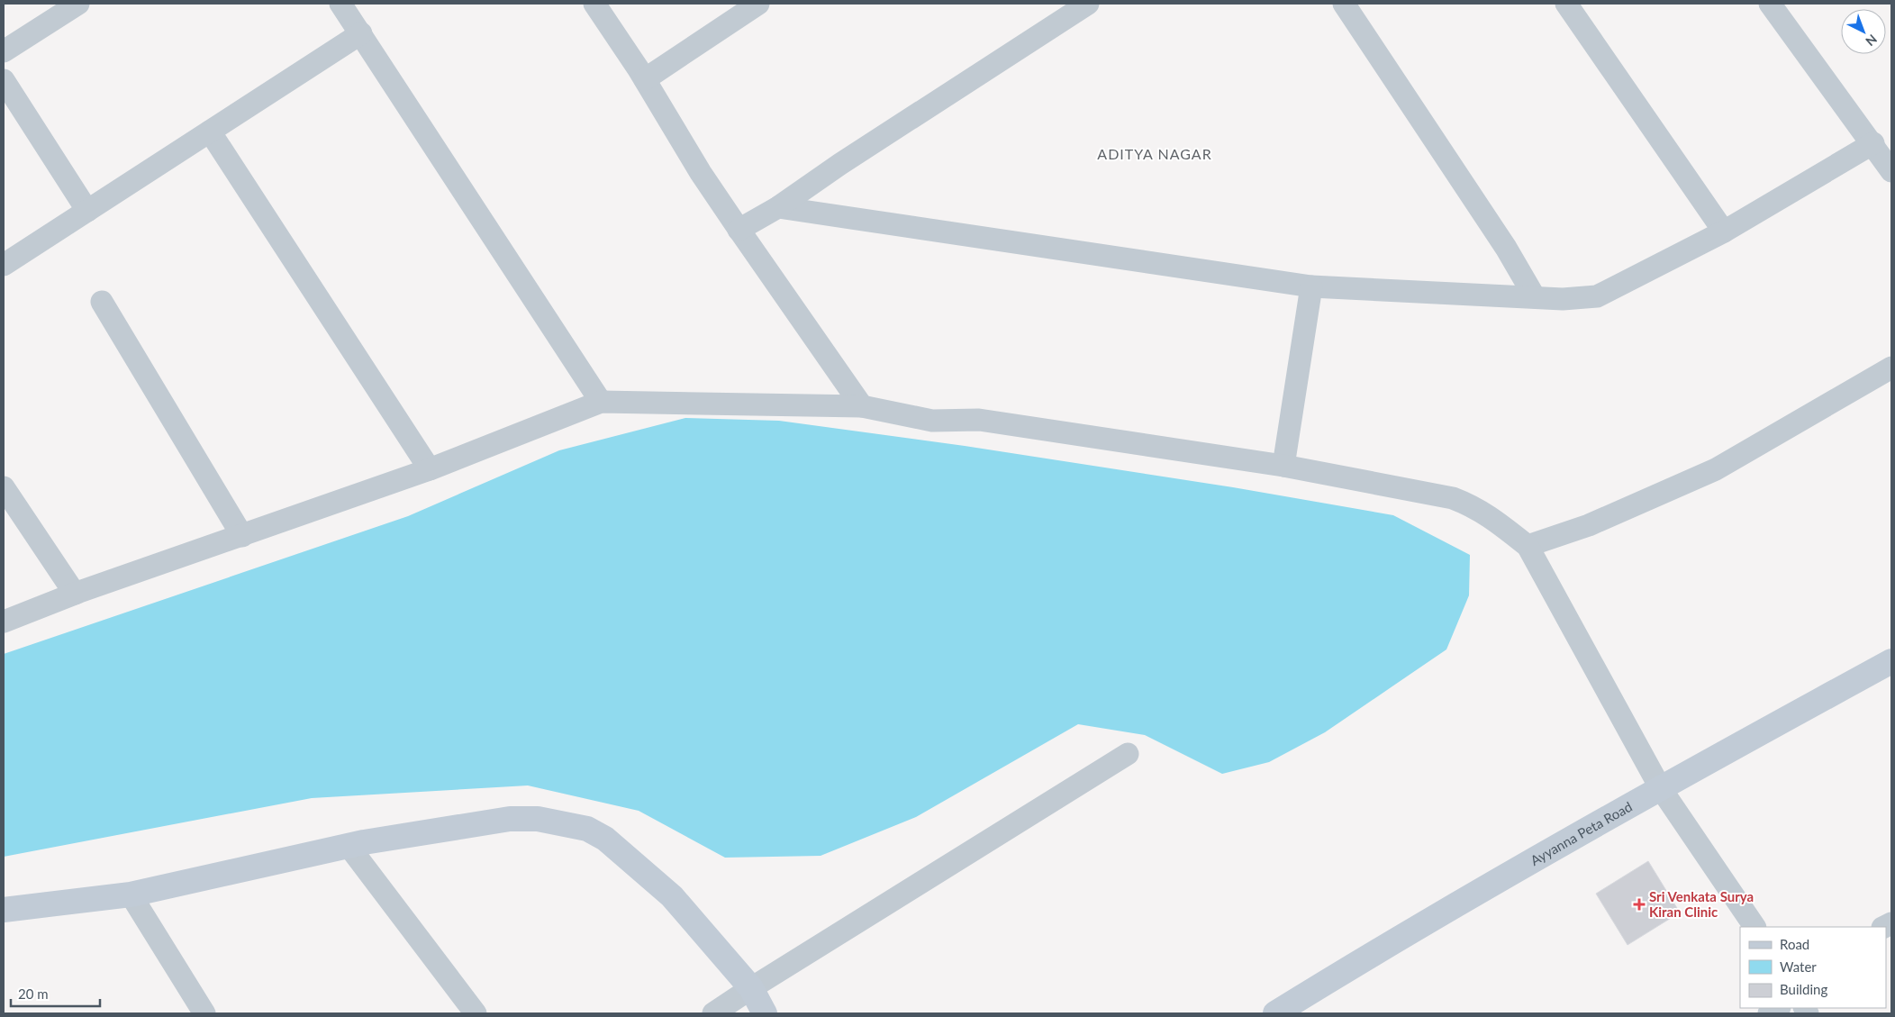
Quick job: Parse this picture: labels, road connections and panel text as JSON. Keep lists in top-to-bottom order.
{
  "streets": {
    "street": ["Ayyanna Peta Road"]
  },
  "districts": ["ADITYA NAGAR"],
  "places": {
    "health": ["Sri Venkata Surya Kiran Clinic"]
  },
  "legend": ["Road", "Water", "Building"],
  "scale_bar": "20 m",
  "north": "bottom right"
}
